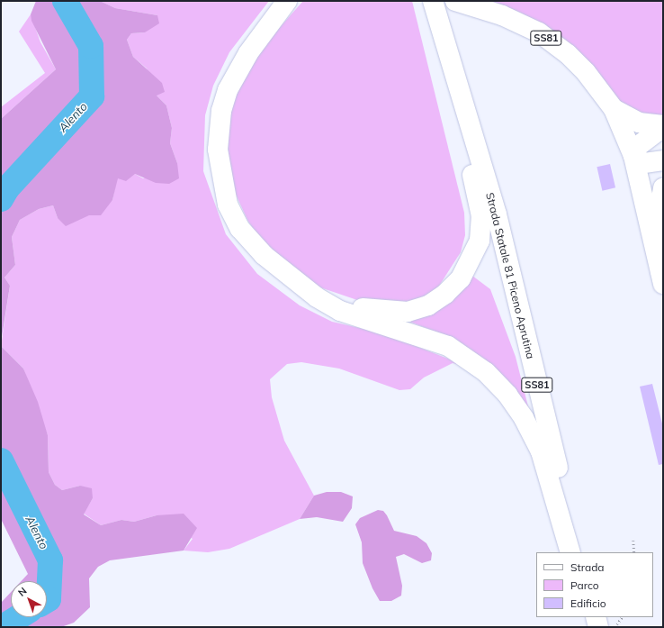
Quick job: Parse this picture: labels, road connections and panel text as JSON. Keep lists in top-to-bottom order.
{
  "streets": {
    "main road": ["SS81", "Strada Statale 81 Piceno Aprutina"]
  },
  "water": ["Alento"],
  "legend": ["Strada", "Parco", "Edificio"],
  "north": "top left"
}
